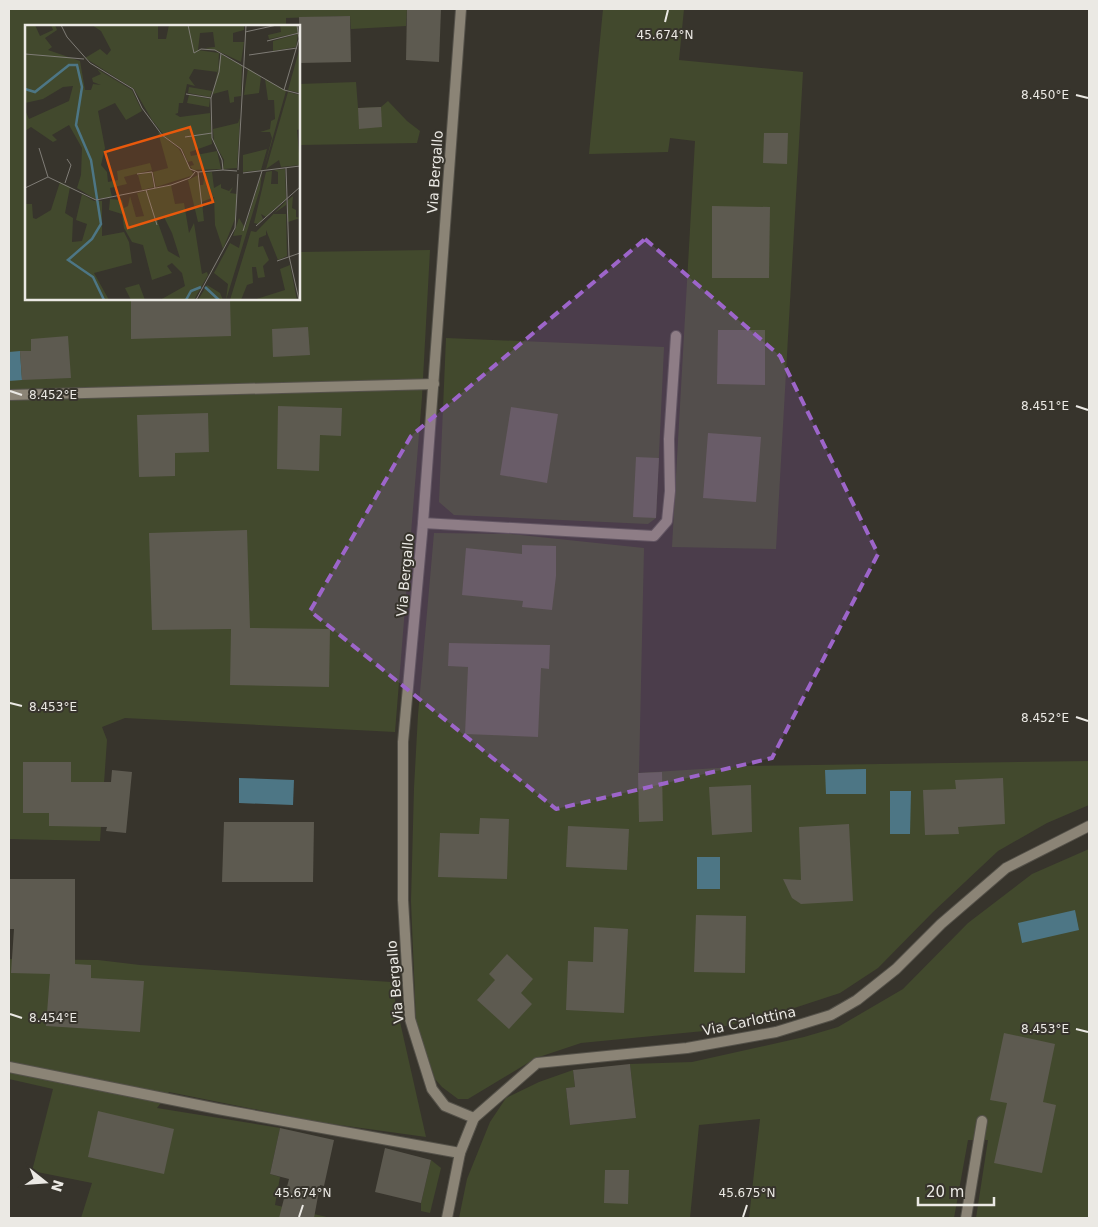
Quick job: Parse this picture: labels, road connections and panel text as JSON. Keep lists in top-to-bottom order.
{
  "streets": {
    "street": ["Via Bergallo", "Via Carlottina"]
  },
  "crossings": [
    ["Via Bergallo", "Via Carlottina"]
  ],
  "scale_bar": "20 m",
  "north": "right",
  "coordinates": [
    "45.674°N",
    "8.450°E",
    "8.452°E",
    "8.451°E",
    "8.453°E",
    "8.454°E",
    "45.675°N"
  ]
}
